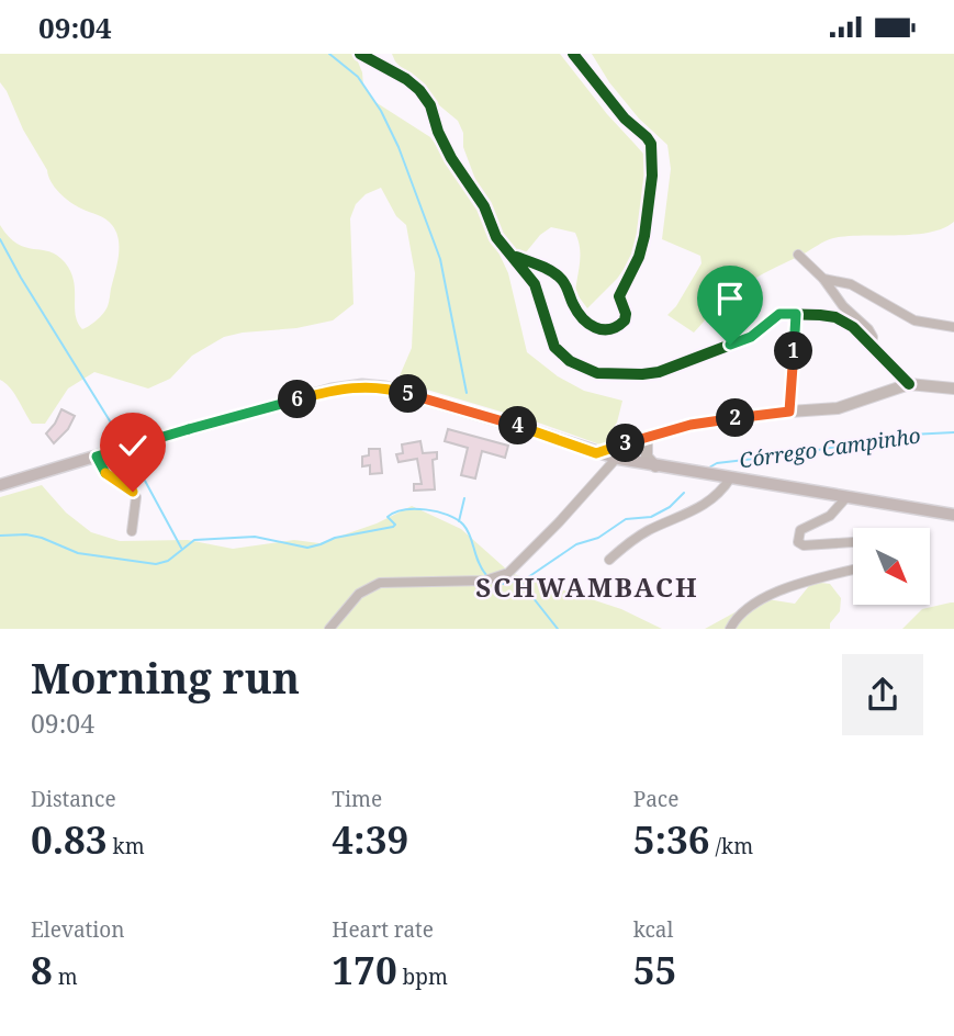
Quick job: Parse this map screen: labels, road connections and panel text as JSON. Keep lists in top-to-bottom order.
{
  "districts": ["SCHWAMBACH"],
  "water": ["Córrego Campinho"],
  "north": "bottom right",
  "page": {
    "status": "09:04",
    "pins": [
      "1",
      "5",
      "6",
      "2",
      "4",
      "3"
    ],
    "heading": ["Morning run", "09:04"],
    "stats": [
      ["Distance", "0.83 km"],
      ["Time", "4:39"],
      ["Pace", "5:36 /km"],
      ["Elevation", "8 m"],
      ["Heart rate", "170 bpm"],
      ["kcal", "55"]
    ]
  }
}
